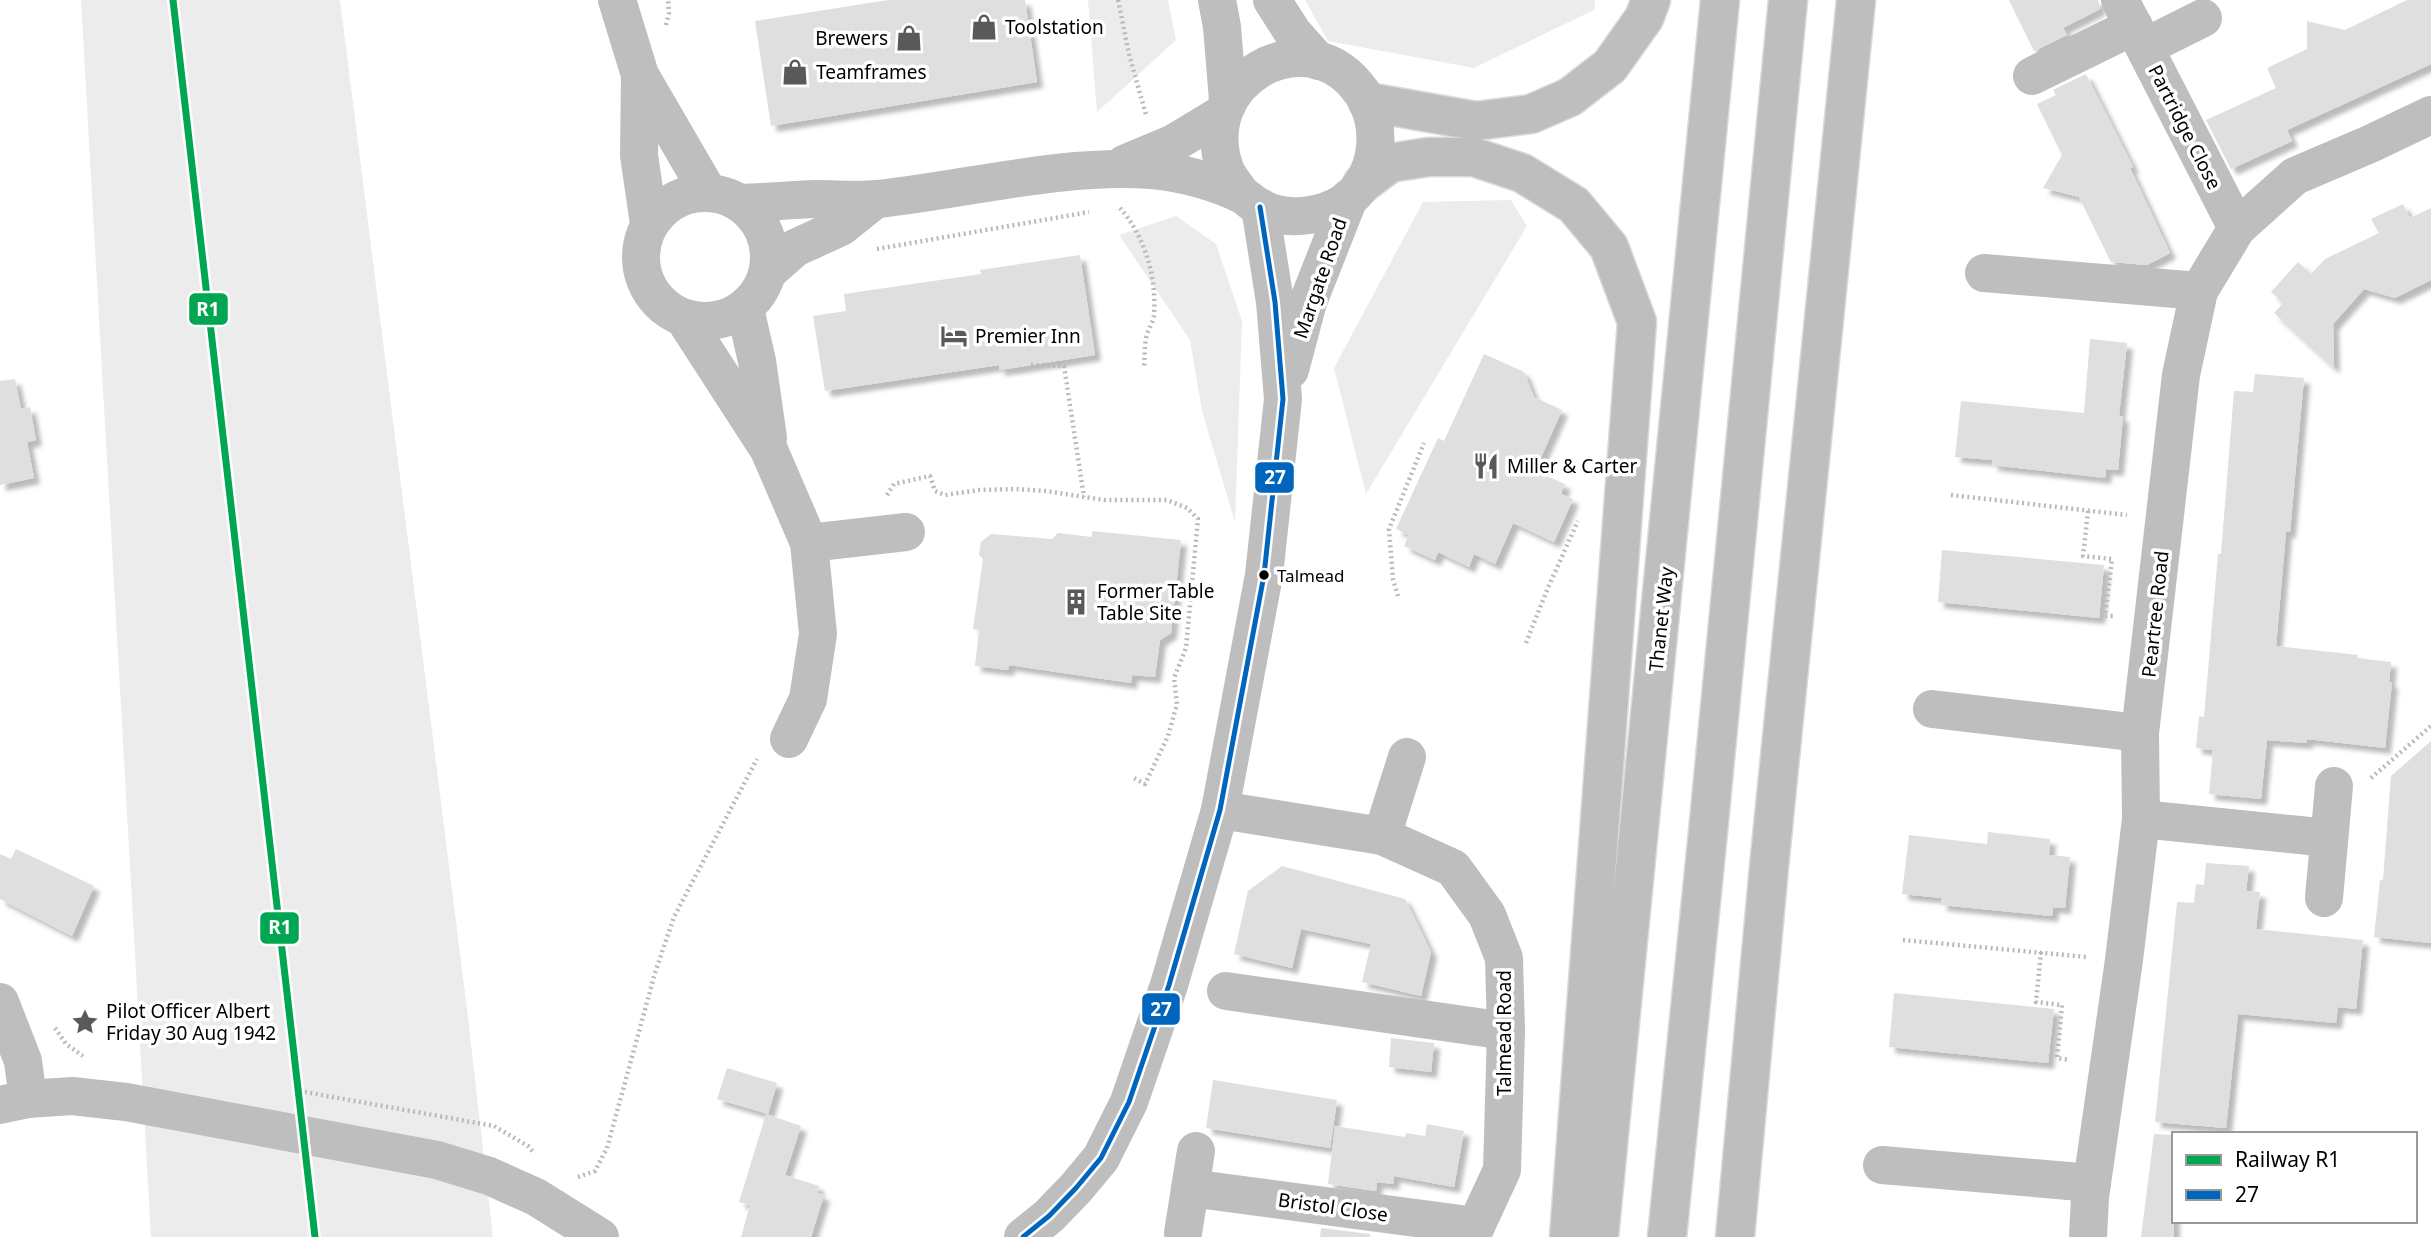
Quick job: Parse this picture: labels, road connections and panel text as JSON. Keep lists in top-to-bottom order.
{
  "streets": {
    "main road": [
      "Partridge Close",
      "Margate Road",
      "Peartree Road",
      "Thanet Way",
      "Talmead Road",
      "Bristol Close"
    ]
  },
  "crossings": [
    ["Partridge Close", "Peartree Road"],
    ["Margate Road", "Talmead Road"],
    ["Talmead Road", "Bristol Close"]
  ],
  "places": {
    "shop": ["Toolstation", "Brewers", "Teamframes"],
    "hotel": ["Premier Inn"],
    "restaurant": ["Miller & Carter"],
    "other": ["Talmead"],
    "building": ["Former Table Table Site"],
    "place": ["Pilot Officer Albert Friday 30 Aug 1942"]
  },
  "lines": ["rail line R1", "transit line 27"],
  "legend": ["Railway R1", "27"]
}
